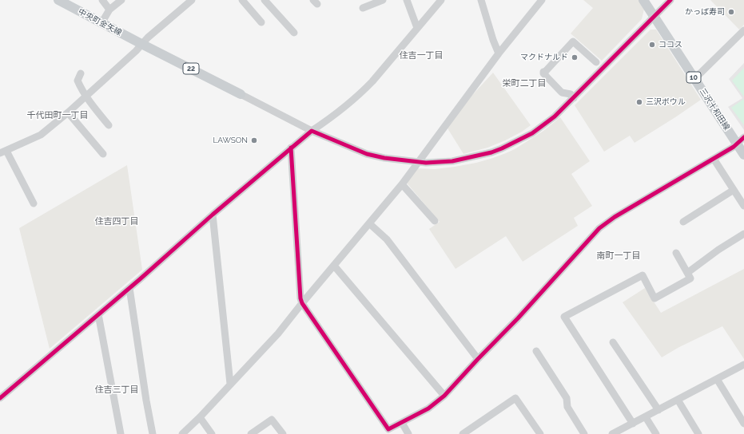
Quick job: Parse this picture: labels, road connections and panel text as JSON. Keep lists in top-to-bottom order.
{
  "streets": {
    "main road": [
      "中央町金矢線",
      "22",
      "10",
      "三沢十和田線"
    ]
  },
  "crossings": [
    ["中央町金矢線", "22"]
  ],
  "districts": [
    "住吉一丁目",
    "栄町二丁目",
    "千代田町一丁目",
    "住吉四丁目",
    "南町一丁目",
    "住吉三丁目"
  ],
  "places": [
    "かっぱ寿司",
    "ココス",
    "マクドナルド",
    "三沢ボウル",
    "LAWSON"
  ]
}
